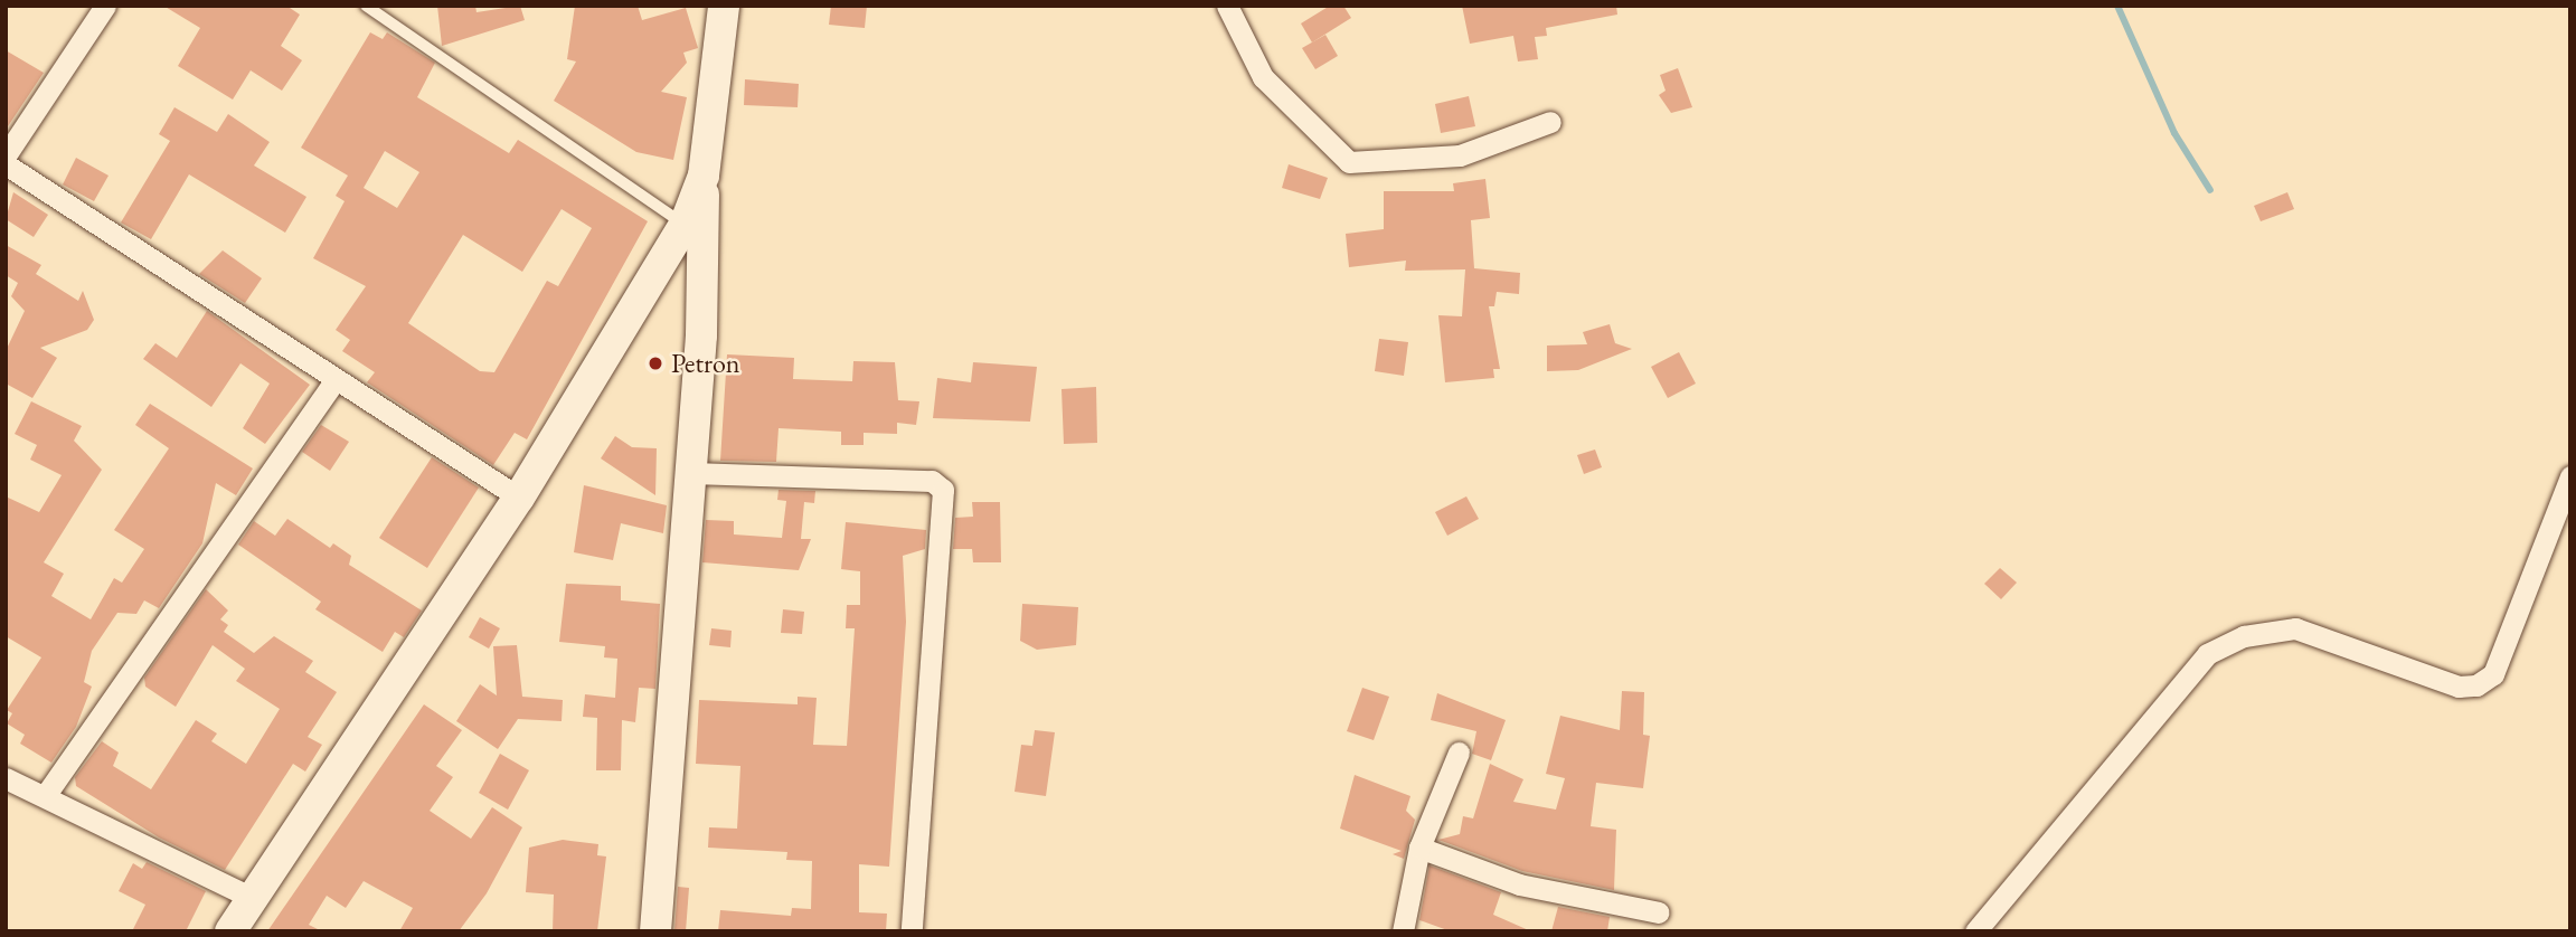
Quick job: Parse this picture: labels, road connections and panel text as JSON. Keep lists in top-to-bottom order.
{
  "places": ["Petron"]
}
